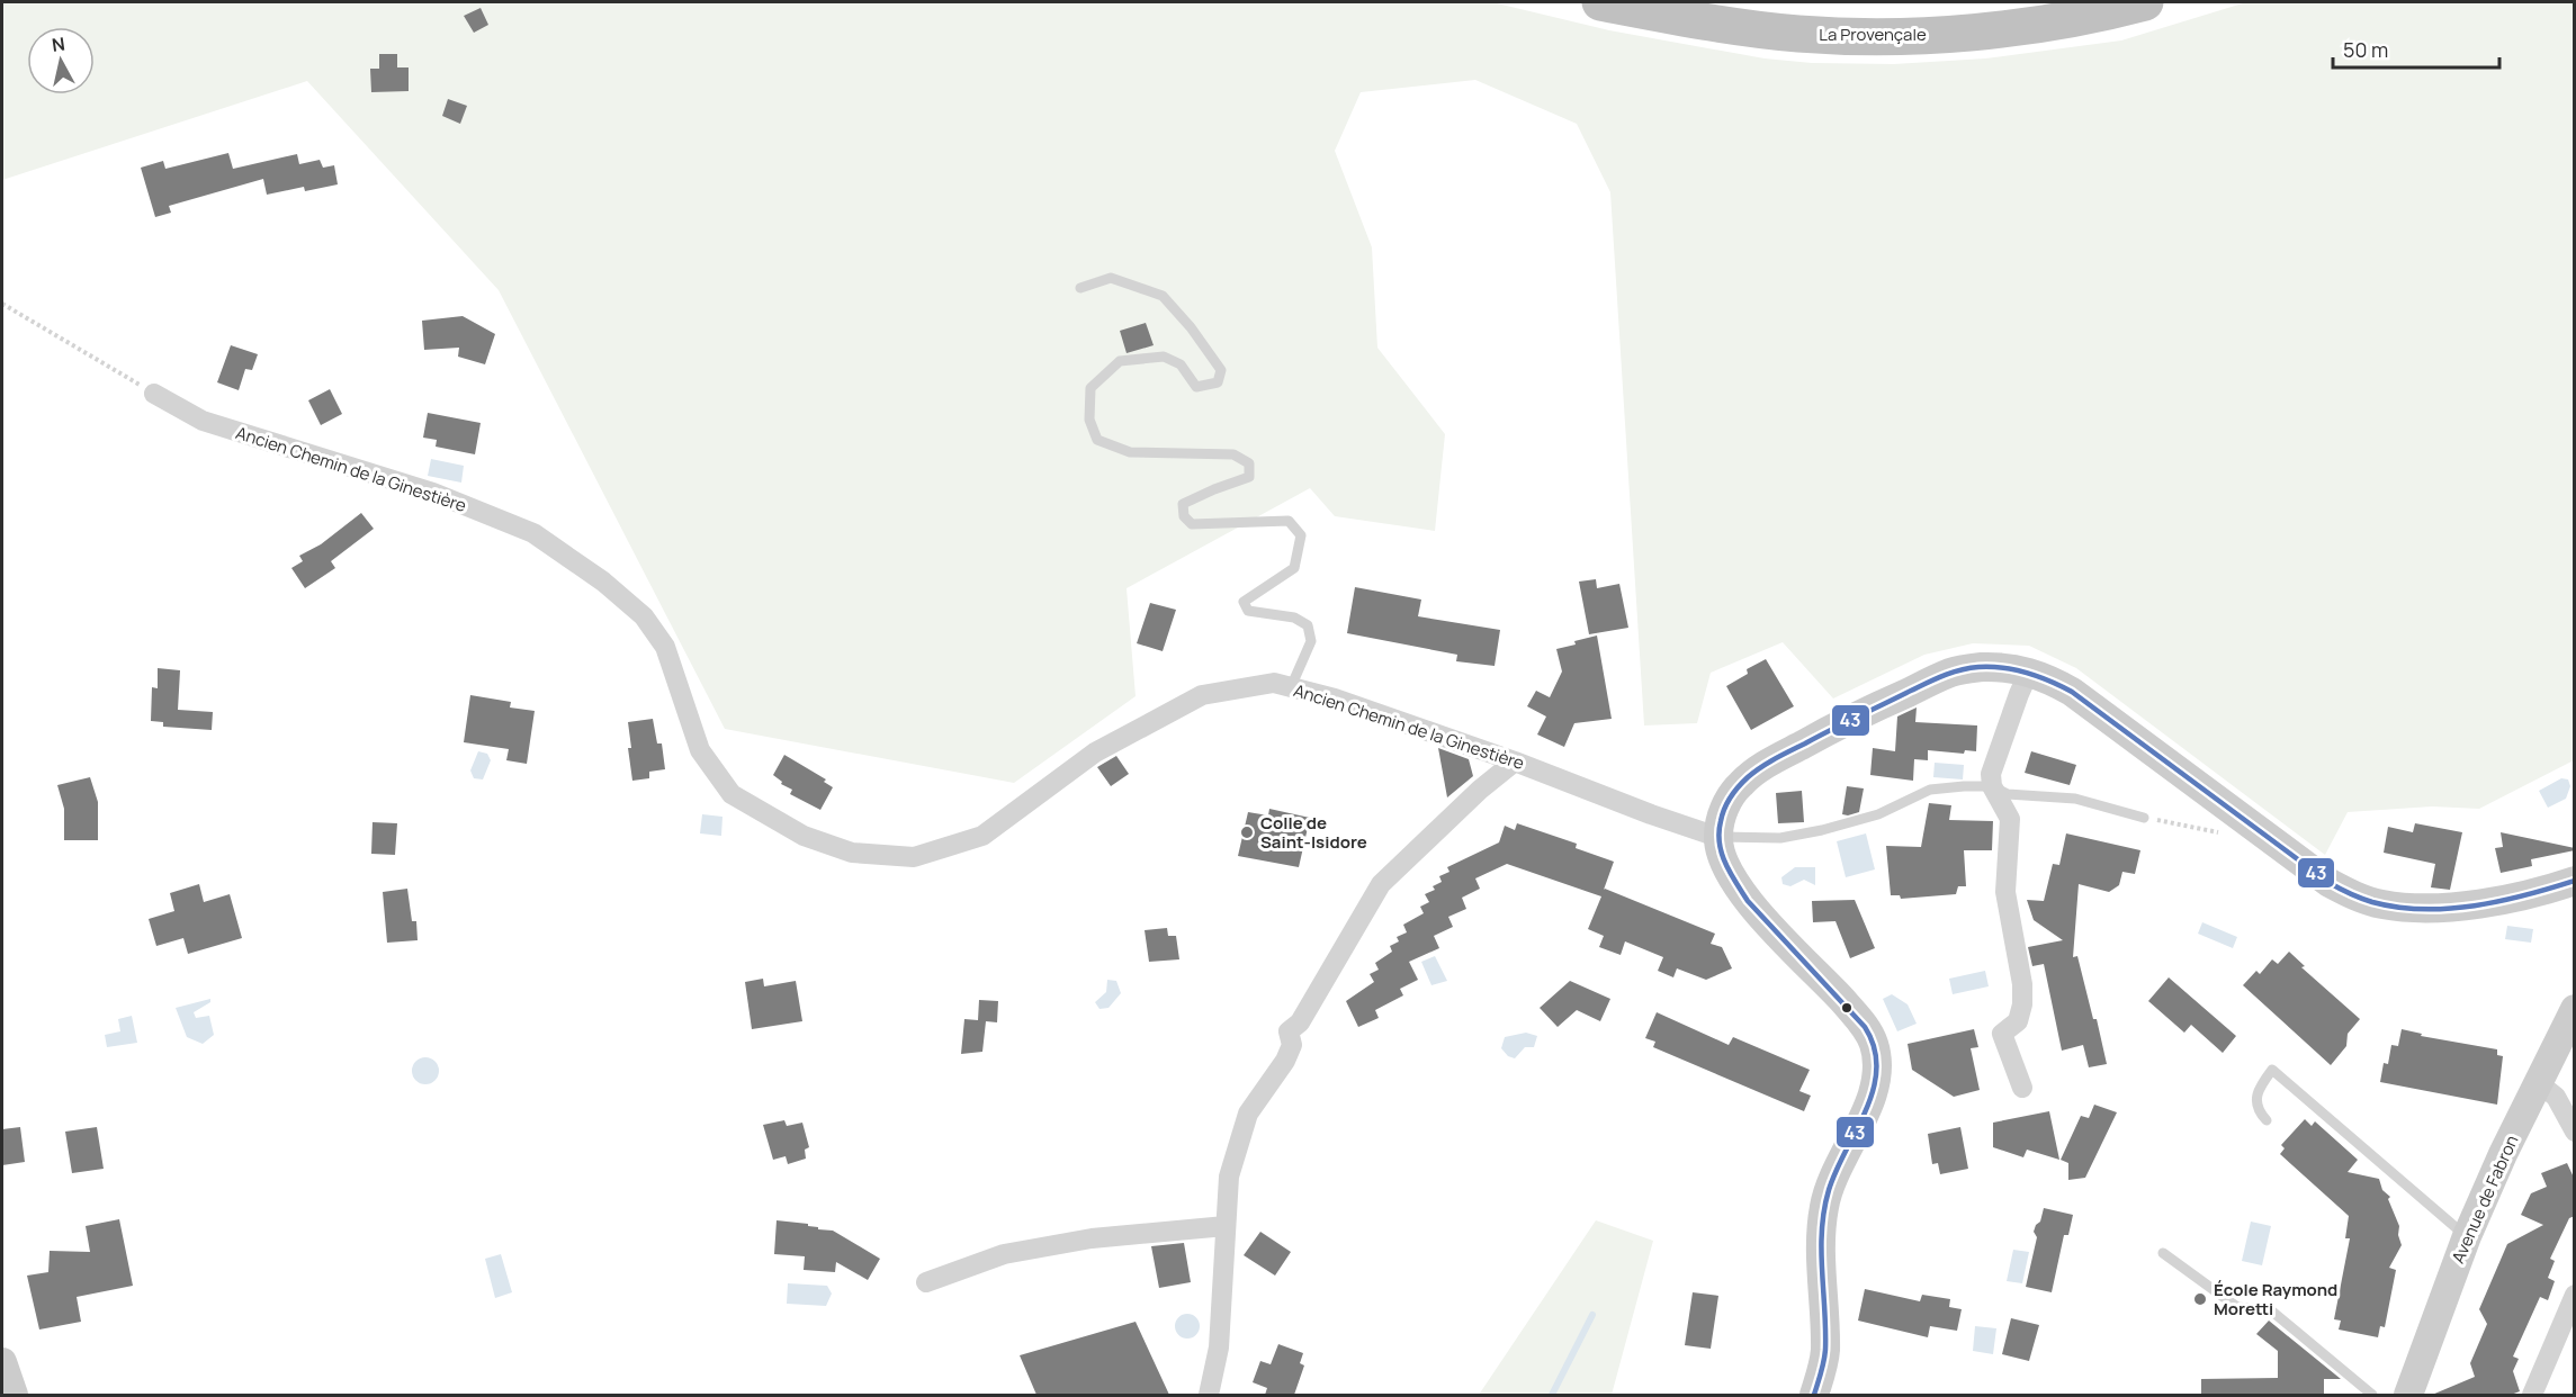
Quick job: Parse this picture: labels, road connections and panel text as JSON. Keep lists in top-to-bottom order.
{
  "streets": {
    "highway": ["La Provençale"],
    "street": ["Ancien Chemin de la Ginestière", "Avenue de Fabron"]
  },
  "places": ["Colle de Saint-Isidore", "École Raymond Moretti"],
  "lines": ["transit line 43"],
  "scale_bar": "50 m",
  "north": "top"
}
